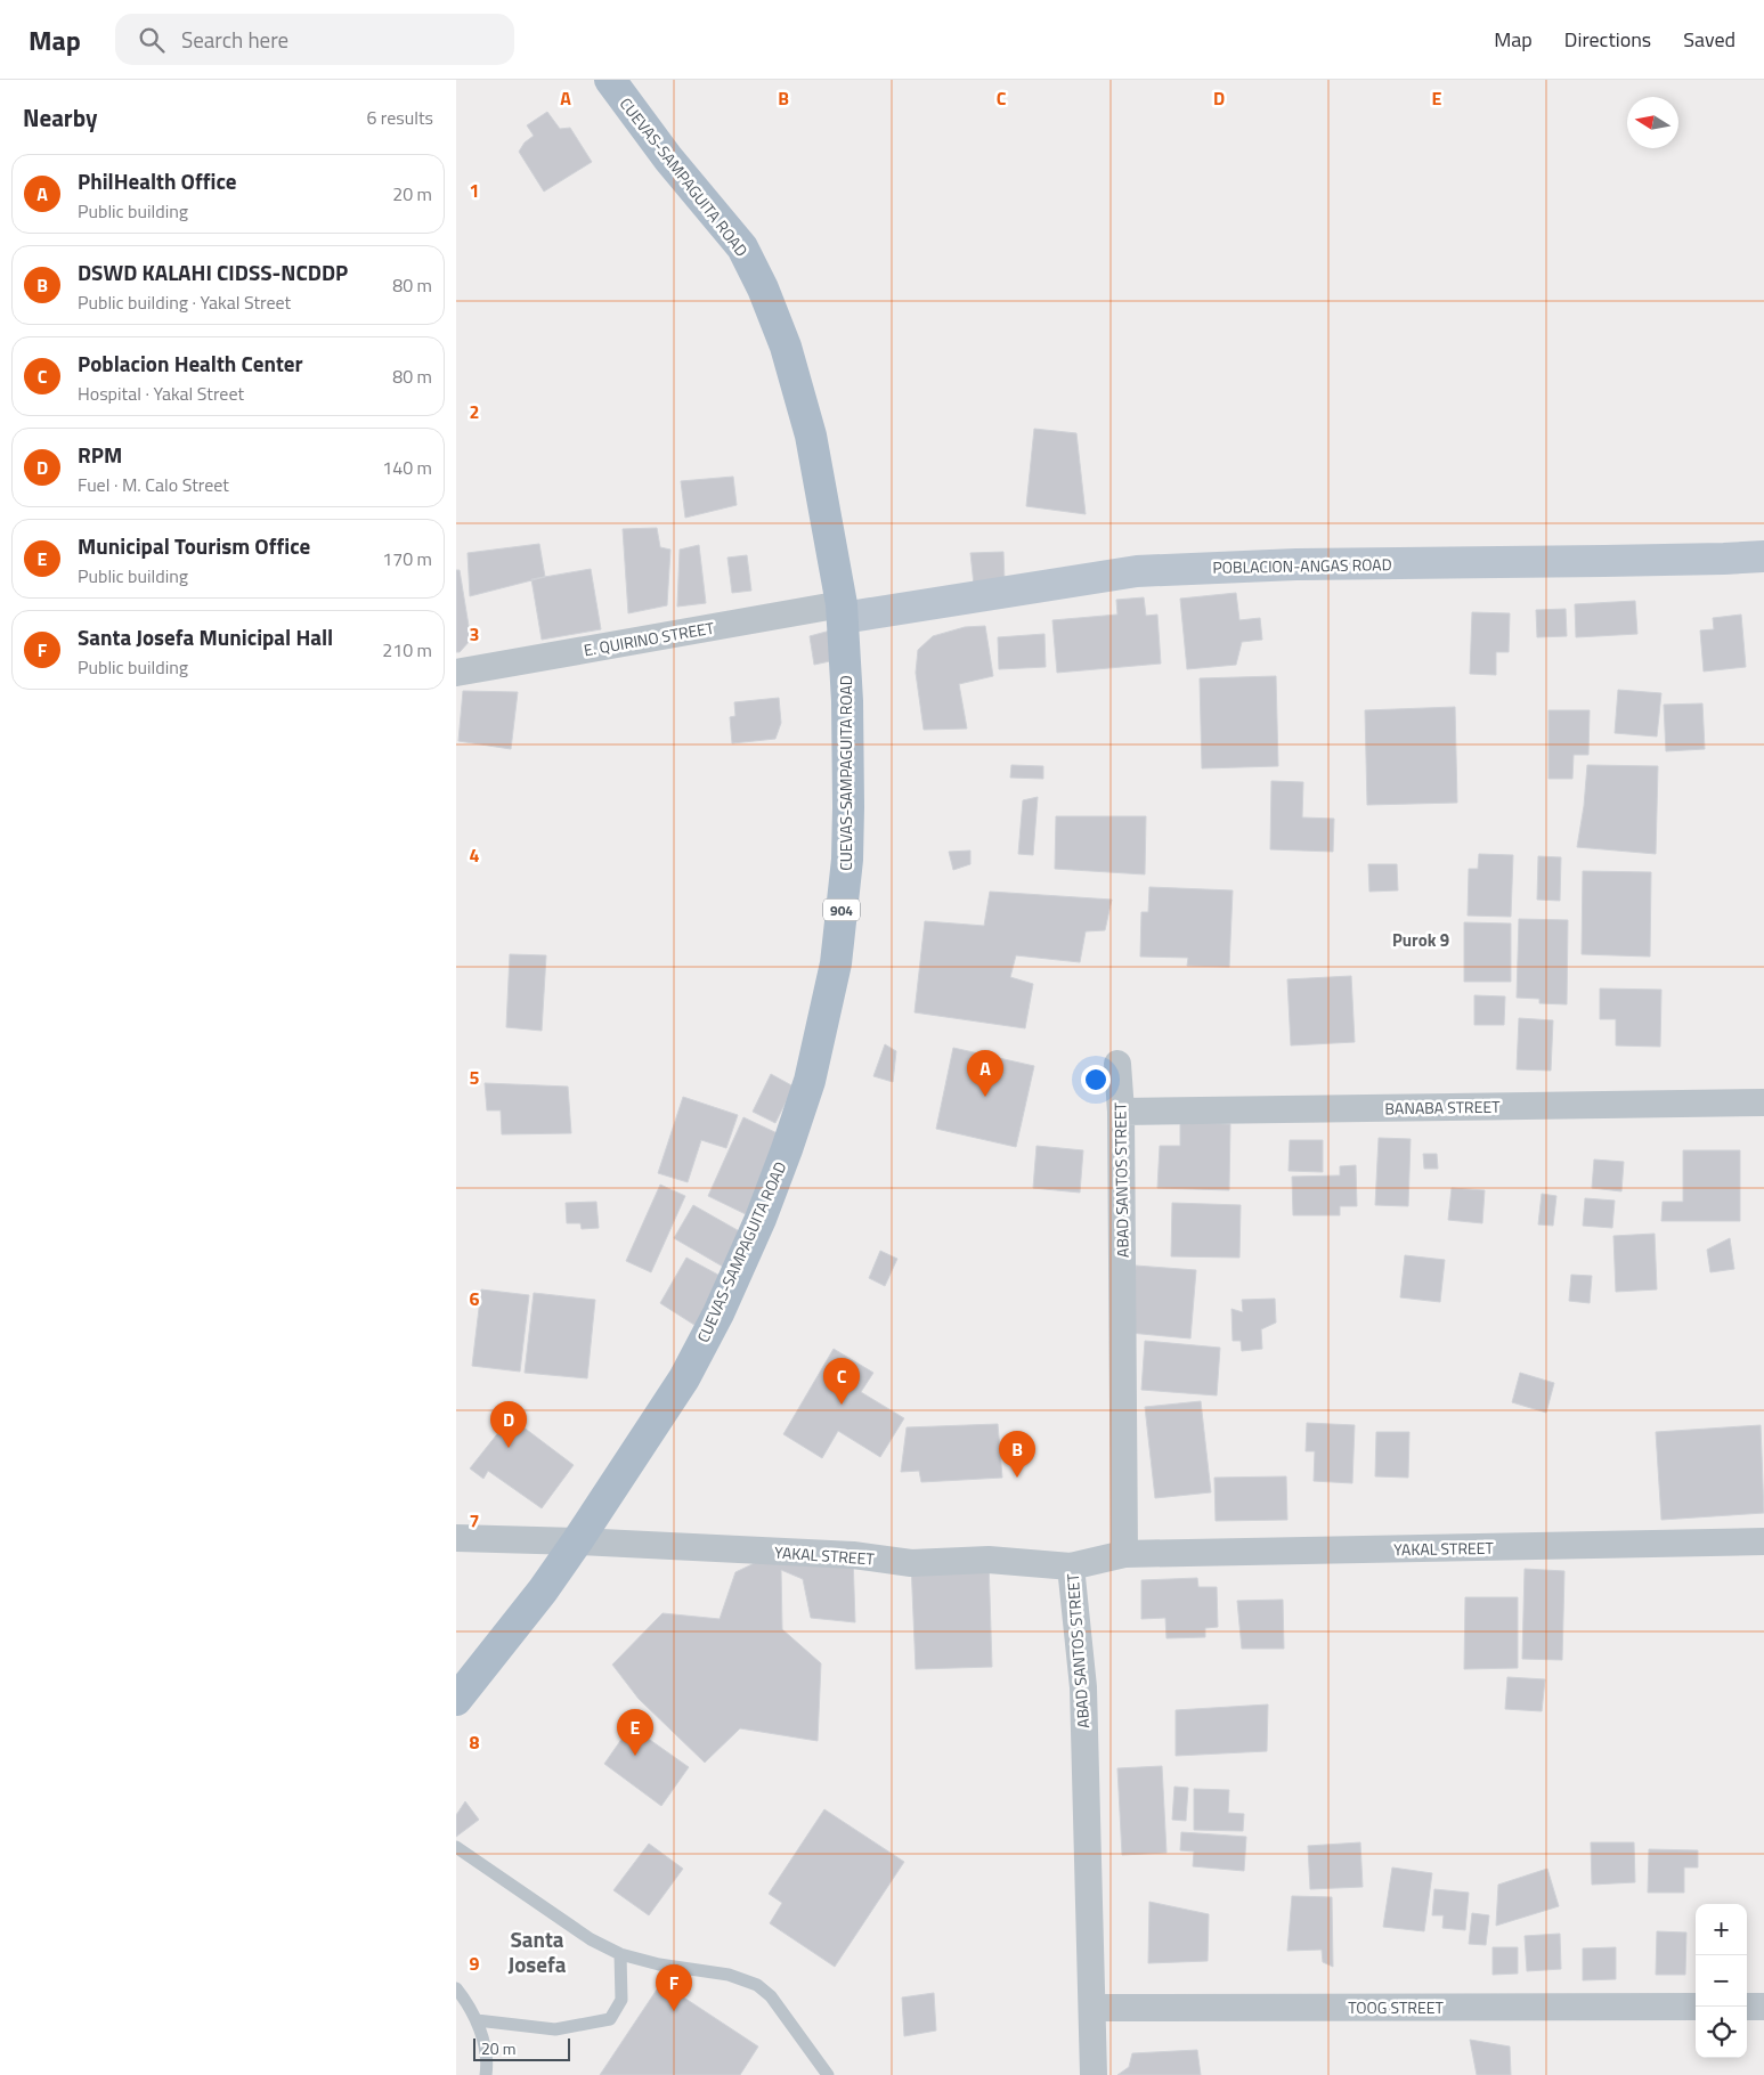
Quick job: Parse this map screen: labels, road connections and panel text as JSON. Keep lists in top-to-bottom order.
{
  "streets": {
    "main road": ["CUEVAS-SAMPAGUITA ROAD", "904"],
    "street": [
      "POBLACION-ANGAS ROAD",
      "E. QUIRINO STREET",
      "BANABA STREET",
      "ABAD SANTOS STREET",
      "YAKAL STREET",
      "TOOG STREET"
    ]
  },
  "crossings": [
    ["CUEVAS-SAMPAGUITA ROAD", "POBLACION-ANGAS ROAD"],
    ["CUEVAS-SAMPAGUITA ROAD", "E. QUIRINO STREET"],
    ["CUEVAS-SAMPAGUITA ROAD", "YAKAL STREET"],
    ["POBLACION-ANGAS ROAD", "E. QUIRINO STREET"],
    ["BANABA STREET", "ABAD SANTOS STREET"],
    ["ABAD SANTOS STREET", "YAKAL STREET"],
    ["ABAD SANTOS STREET", "TOOG STREET"]
  ],
  "districts": ["Purok 9", "Santa Josefa"],
  "scale_bar": "20 m",
  "north": "left",
  "page": {
    "header": "Map",
    "search": "Search here",
    "nav": ["Map", "Directions", "Saved"],
    "heading": ["Nearby", "6 results"],
    "list": [
      {
        "mark": "A",
        "name": "PhilHealth Office",
        "note": "Public building",
        "value": "20 m"
      },
      {
        "mark": "B",
        "name": "DSWD KALAHI CIDSS-NCDDP",
        "note": "Public building · Yakal Street",
        "value": "80 m"
      },
      {
        "mark": "C",
        "name": "Poblacion Health Center",
        "note": "Hospital · Yakal Street",
        "value": "80 m"
      },
      {
        "mark": "D",
        "name": "RPM",
        "note": "Fuel · M. Calo Street",
        "value": "140 m"
      },
      {
        "mark": "E",
        "name": "Municipal Tourism Office",
        "note": "Public building",
        "value": "170 m"
      },
      {
        "mark": "F",
        "name": "Santa Josefa Municipal Hall",
        "note": "Public building",
        "value": "210 m"
      }
    ],
    "pins": [
      "A",
      "C",
      "D",
      "B",
      "E",
      "F"
    ],
    "map_buttons": ["+", "−"],
    "scale": "20 m"
  },
  "grid": {
    "columns": [
      "A",
      "B",
      "C",
      "D",
      "E"
    ],
    "rows": [
      "1",
      "2",
      "3",
      "4",
      "5",
      "6",
      "7",
      "8",
      "9"
    ]
  }
}
